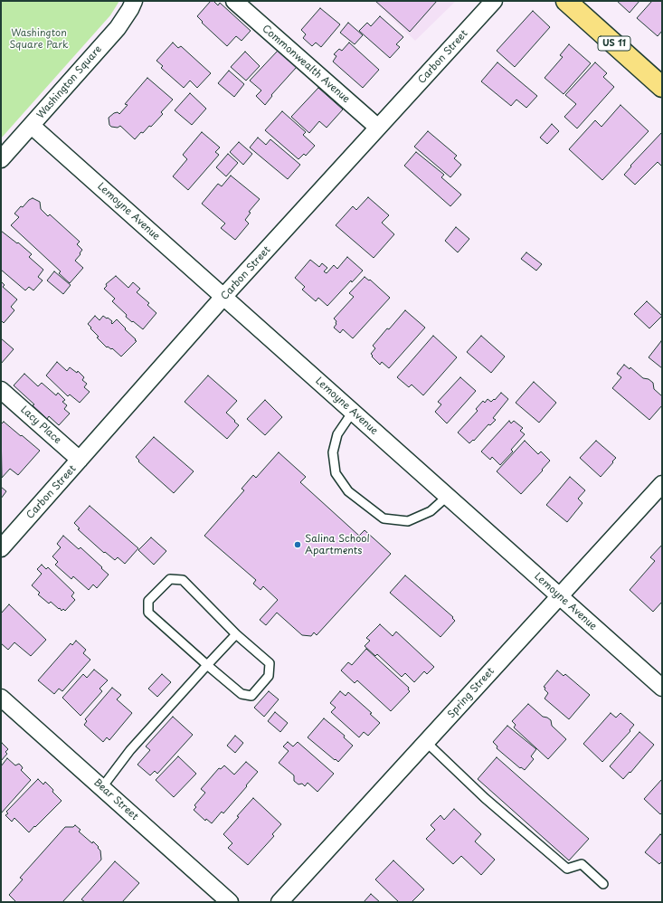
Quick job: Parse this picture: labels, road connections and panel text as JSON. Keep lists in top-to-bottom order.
{
  "streets": {
    "main road": ["US 11"],
    "street": [
      "Carbon Street",
      "Commonwealth Avenue",
      "Washington Square",
      "Lemoyne Avenue",
      "Lacy Place",
      "Spring Street",
      "Bear Street"
    ]
  },
  "crossings": [
    ["Carbon Street", "Commonwealth Avenue"],
    ["Carbon Street", "Lemoyne Avenue"],
    ["Carbon Street", "Lacy Place"],
    ["Washington Square", "Lemoyne Avenue"],
    ["Lemoyne Avenue", "Spring Street"]
  ],
  "parks": ["Washington Square Park"],
  "places": ["Salina School Apartments"]
}
